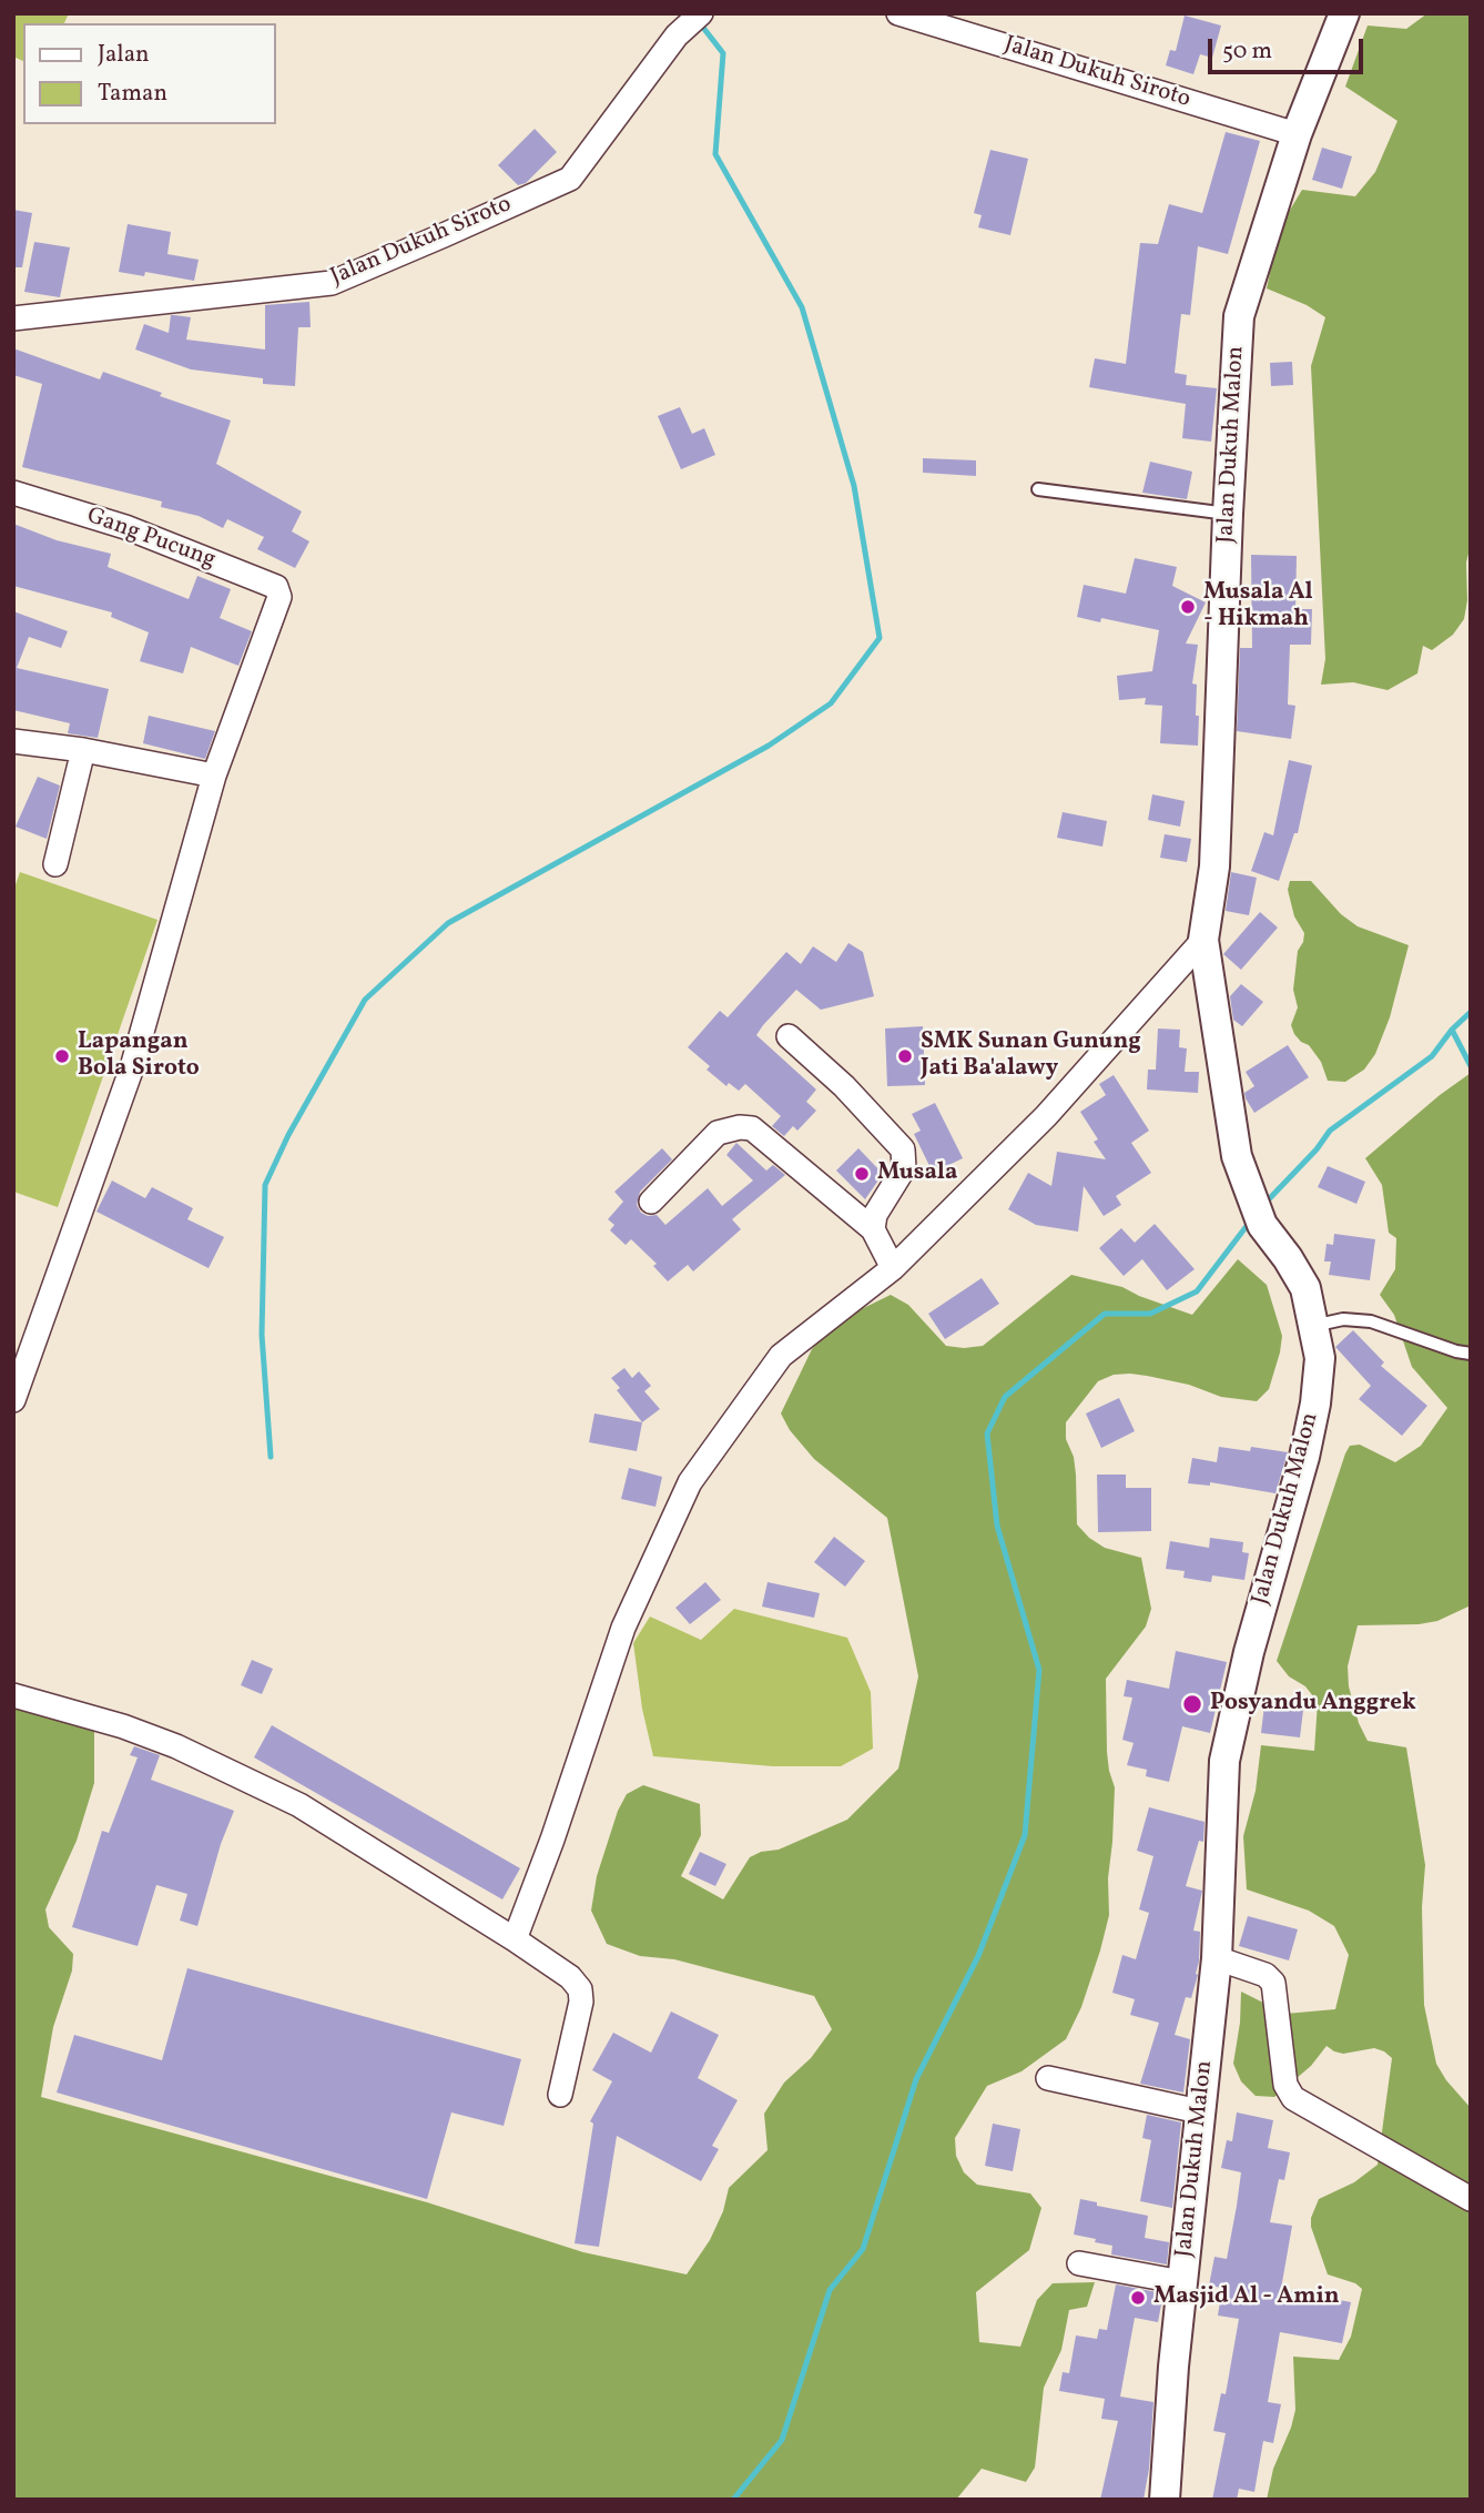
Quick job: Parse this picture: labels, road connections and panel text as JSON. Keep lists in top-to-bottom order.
{
  "streets": {
    "street": ["Jalan Dukuh Siroto", "Jalan Dukuh Malon", "Gang Pucung"]
  },
  "crossings": [
    ["Jalan Dukuh Siroto", "Jalan Dukuh Malon"]
  ],
  "places": [
    "Musala Al - Hikmah",
    "Lapangan Bola Siroto",
    "SMK Sunan Gunung Jati Ba'alawy",
    "Musala",
    "Posyandu Anggrek",
    "Masjid Al - Amin"
  ],
  "legend": ["Jalan", "Taman"],
  "scale_bar": "50 m"
}
